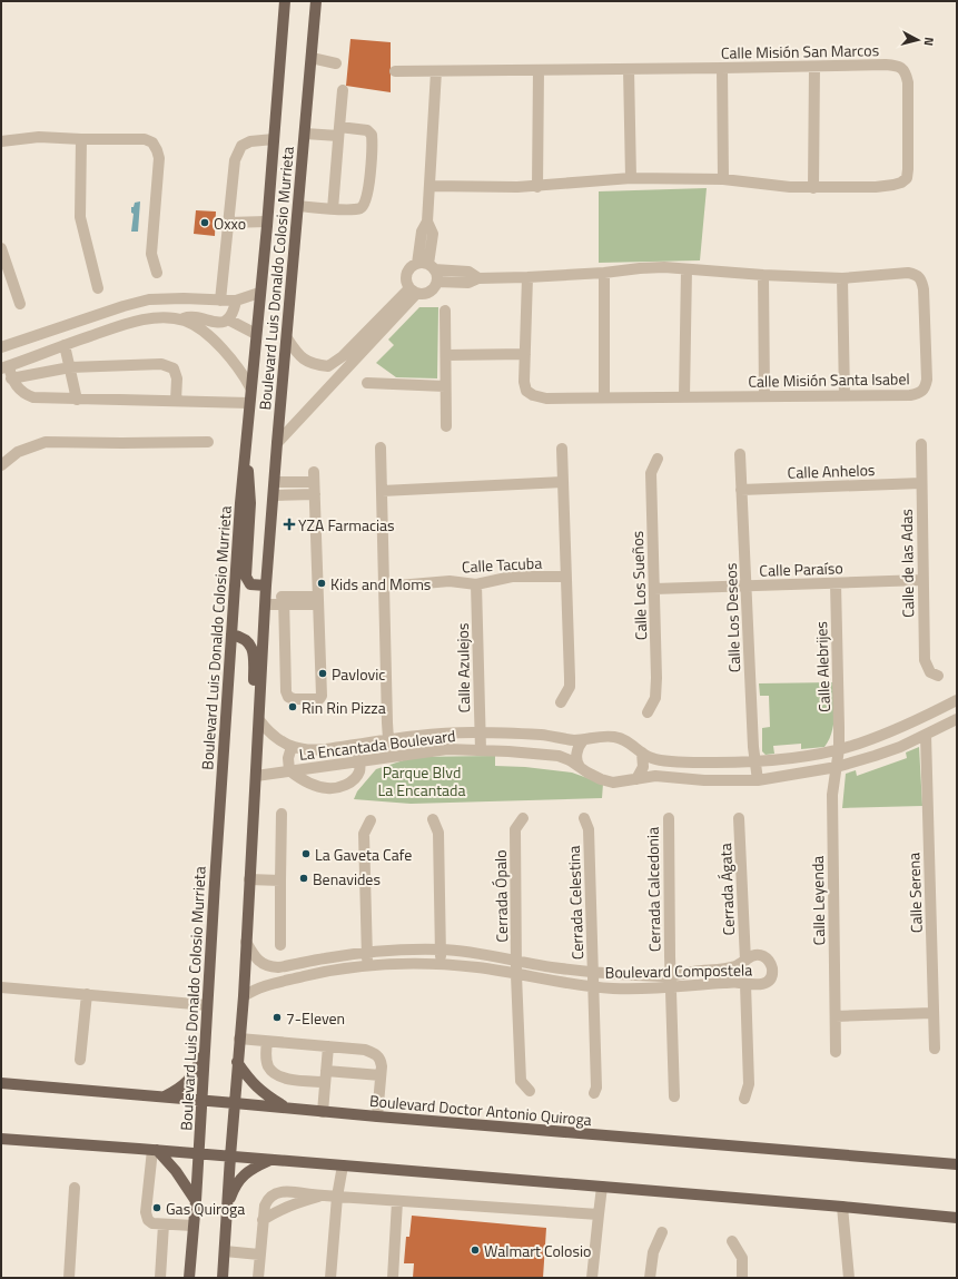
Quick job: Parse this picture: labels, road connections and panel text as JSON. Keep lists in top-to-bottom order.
{
  "streets": {
    "main road": ["Boulevard Luis Donaldo Colosio Murrieta", "Boulevard Doctor Antonio Quiroga"],
    "street": [
      "Calle Misión San Marcos",
      "Calle Misión Santa Isabel",
      "Calle Anhelos",
      "Calle de las Adas",
      "Calle Tacuba",
      "Calle Paraíso",
      "Calle Los Sueños",
      "Calle Los Deseos",
      "Calle Alebrijes",
      "Calle Azulejos",
      "La Encantada Boulevard",
      "Cerrada Calcedonia",
      "Cerrada Ágata",
      "Calle Serena",
      "Cerrada Ópalo",
      "Calle Leyenda",
      "Cerrada Celestina",
      "Boulevard Compostela"
    ]
  },
  "crossings": [
    ["Boulevard Luis Donaldo Colosio Murrieta", "La Encantada Boulevard"],
    ["Boulevard Luis Donaldo Colosio Murrieta", "Boulevard Compostela"],
    ["Boulevard Luis Donaldo Colosio Murrieta", "Boulevard Doctor Antonio Quiroga"],
    ["Calle Anhelos", "Calle de las Adas"],
    ["Calle Anhelos", "Calle Los Deseos"],
    ["Calle de las Adas", "Calle Paraíso"],
    ["Calle Tacuba", "Calle Azulejos"],
    ["Calle Paraíso", "Calle Los Sueños"],
    ["Calle Paraíso", "Calle Los Deseos"],
    ["Calle Paraíso", "Calle Alebrijes"],
    ["Calle Los Deseos", "La Encantada Boulevard"],
    ["Calle Alebrijes", "La Encantada Boulevard"],
    ["Calle Alebrijes", "Calle Leyenda"],
    ["Calle Azulejos", "La Encantada Boulevard"],
    ["La Encantada Boulevard", "Calle Serena"],
    ["La Encantada Boulevard", "Calle Leyenda"],
    ["Cerrada Calcedonia", "Boulevard Compostela"],
    ["Cerrada Ágata", "Boulevard Compostela"],
    ["Cerrada Ópalo", "Boulevard Compostela"],
    ["Cerrada Celestina", "Boulevard Compostela"]
  ],
  "parks": ["Parque Blvd La Encantada"],
  "places": {
    "other": [
      "Oxxo",
      "Kids and Moms",
      "Pavlovic",
      "Rin Rin Pizza",
      "La Gaveta Cafe",
      "Benavides",
      "7-Eleven",
      "Gas Quiroga",
      "Walmart Colosio"
    ],
    "health": ["YZA Farmacias"]
  },
  "north": "right"
}
